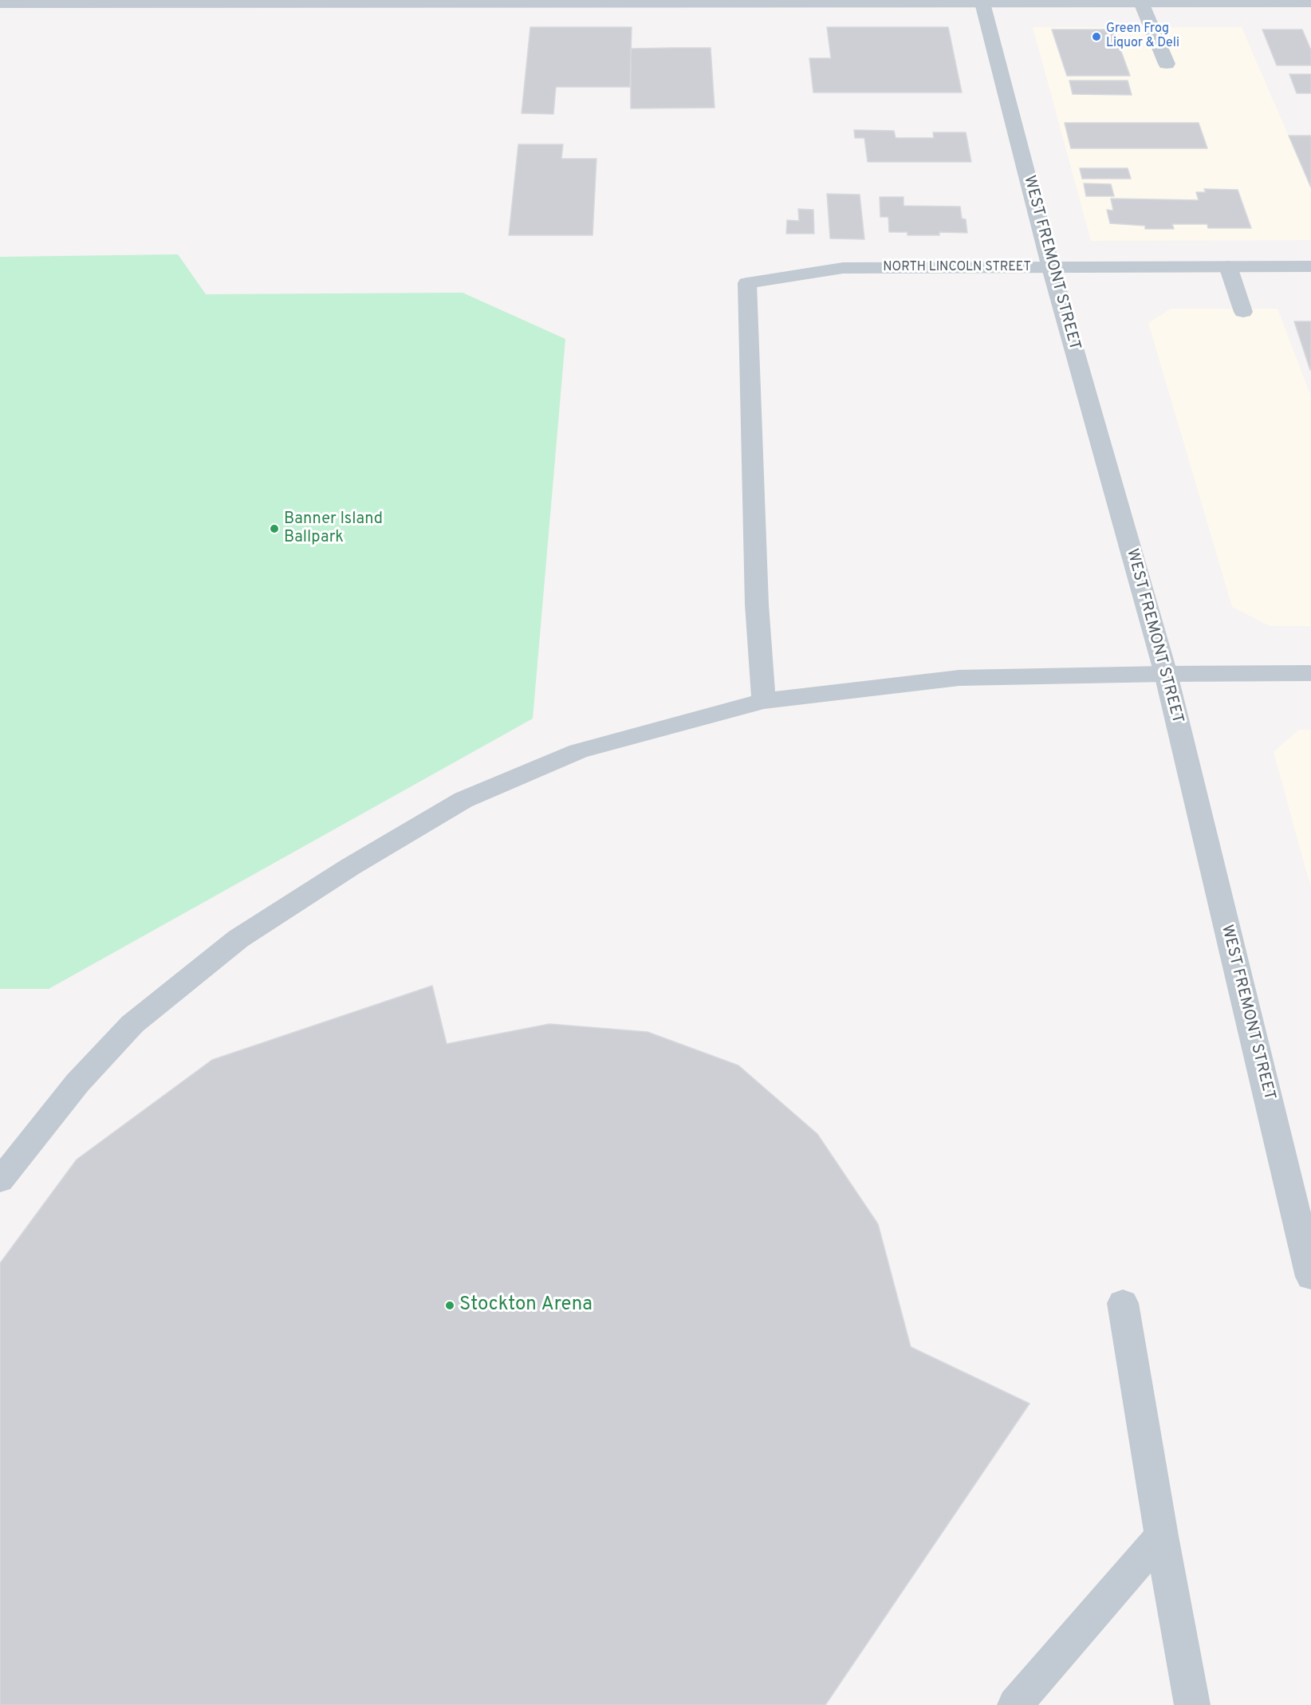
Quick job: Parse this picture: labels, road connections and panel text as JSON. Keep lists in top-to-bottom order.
{
  "streets": {
    "street": ["WEST FREMONT STREET", "NORTH LINCOLN STREET"]
  },
  "crossings": [
    ["WEST FREMONT STREET", "NORTH LINCOLN STREET"]
  ],
  "places": ["Green Frog Liquor & Deli", "Banner Island Ballpark", "Stockton Arena"]
}
